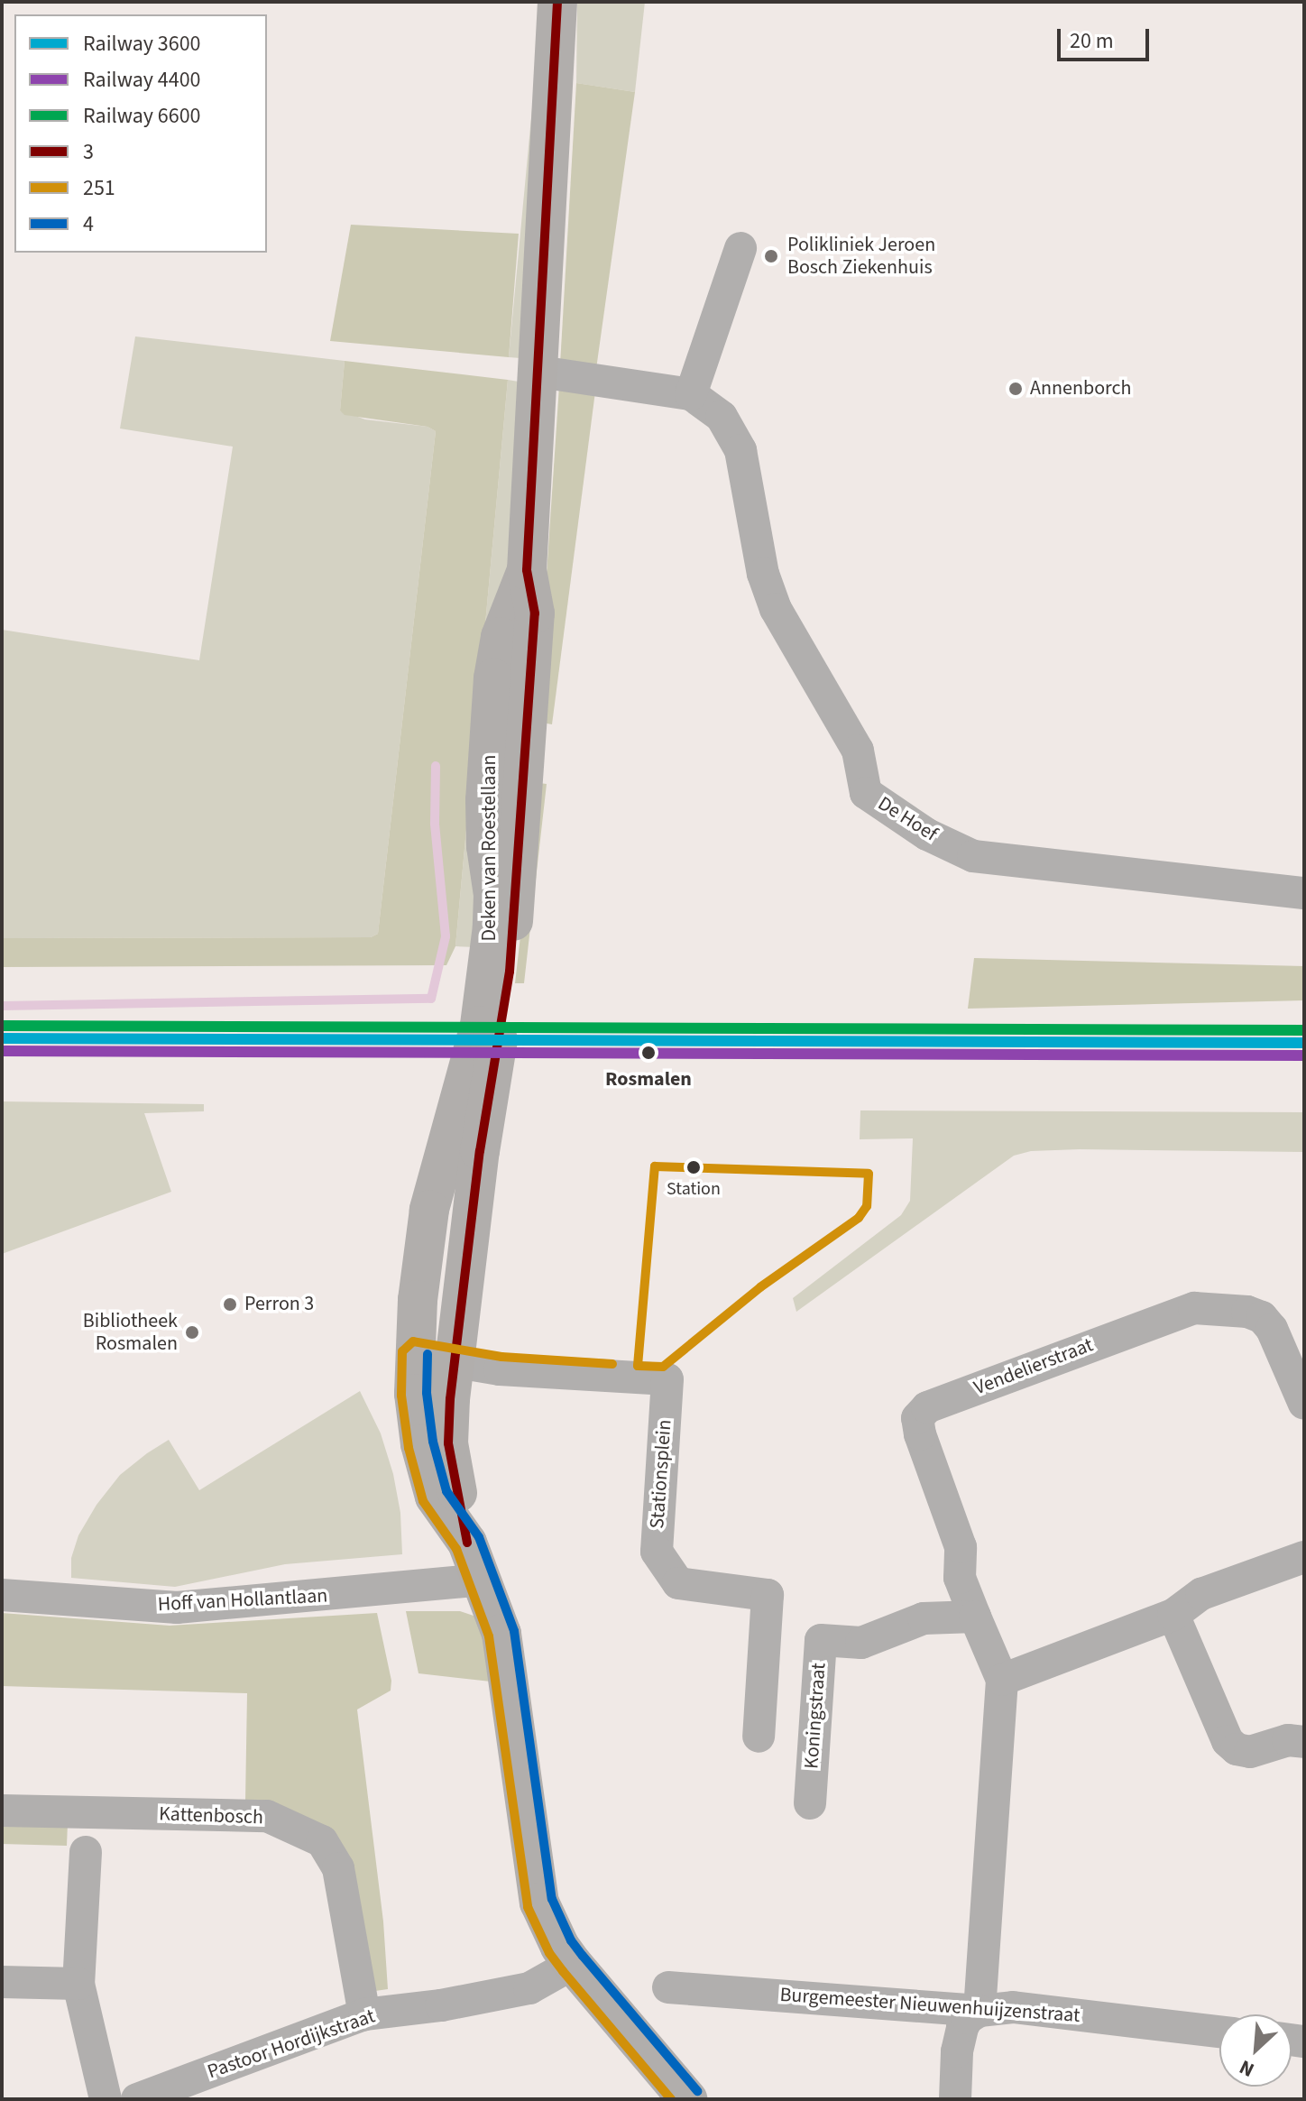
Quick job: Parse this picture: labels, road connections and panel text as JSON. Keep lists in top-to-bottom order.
{
  "streets": {
    "main road": ["Deken van Roestellaan"],
    "street": [
      "De Hoef",
      "Vendelierstraat",
      "Stationsplein",
      "Hoff van Hollantlaan",
      "Koningstraat",
      "Kattenbosch",
      "Burgemeester Nieuwenhuijzenstraat",
      "Pastoor Hordijkstraat"
    ]
  },
  "crossings": [
    ["De Hoef", "Deken van Roestellaan"],
    ["Deken van Roestellaan", "Stationsplein"],
    ["Deken van Roestellaan", "Hoff van Hollantlaan"],
    ["Deken van Roestellaan", "Pastoor Hordijkstraat"],
    ["Vendelierstraat", "Koningstraat"],
    ["Kattenbosch", "Pastoor Hordijkstraat"]
  ],
  "places": [
    "Polikliniek Jeroen Bosch Ziekenhuis",
    "Annenborch",
    "Rosmalen",
    "Station",
    "Perron 3",
    "Bibliotheek Rosmalen"
  ],
  "lines": [
    "transit line 3",
    "rail line 6600",
    "rail line 3600",
    "rail line 4400",
    "transit line 251",
    "transit line 4"
  ],
  "legend": [
    "Railway 3600",
    "Railway 4400",
    "Railway 6600",
    "3",
    "251",
    "4"
  ],
  "scale_bar": "20 m",
  "north": "bottom left"
}
